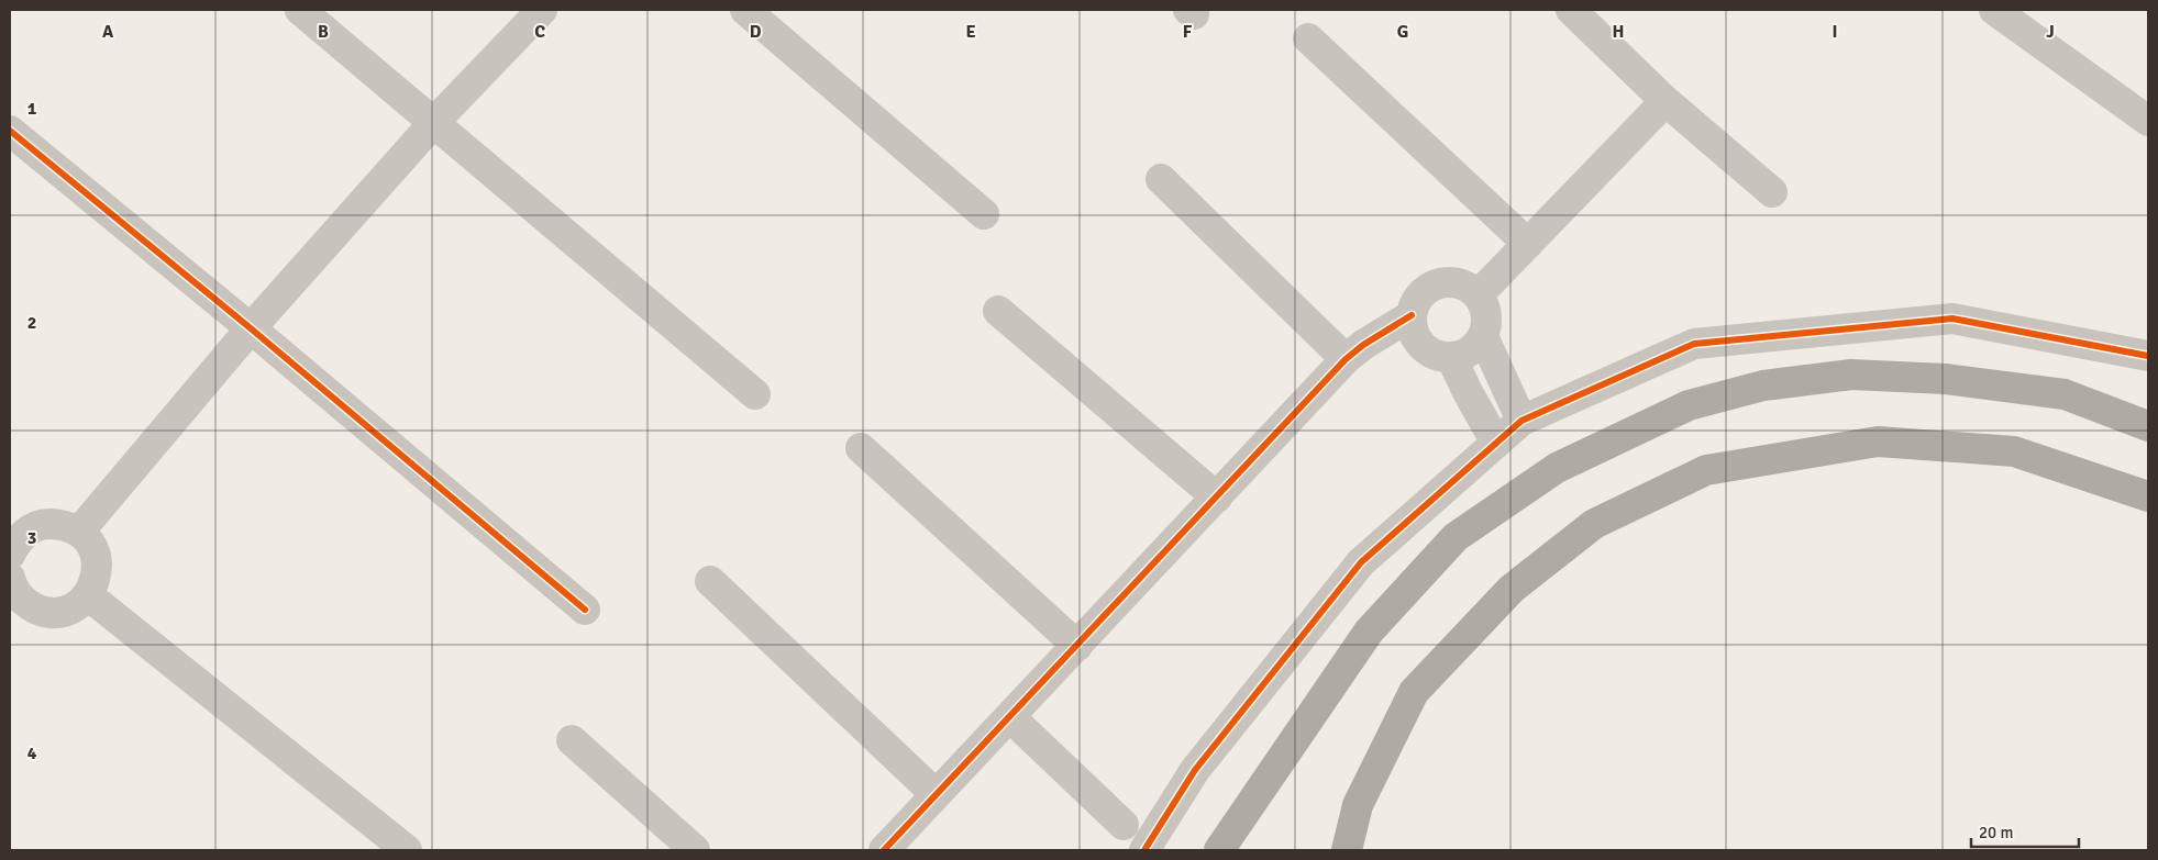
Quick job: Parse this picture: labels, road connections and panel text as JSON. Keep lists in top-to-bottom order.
{
  "scale_bar": "20 m",
  "grid": {
    "columns": [
      "A",
      "B",
      "C",
      "D",
      "E",
      "F",
      "G",
      "H",
      "I",
      "J"
    ],
    "rows": [
      "1",
      "2",
      "3",
      "4"
    ]
  }
}
